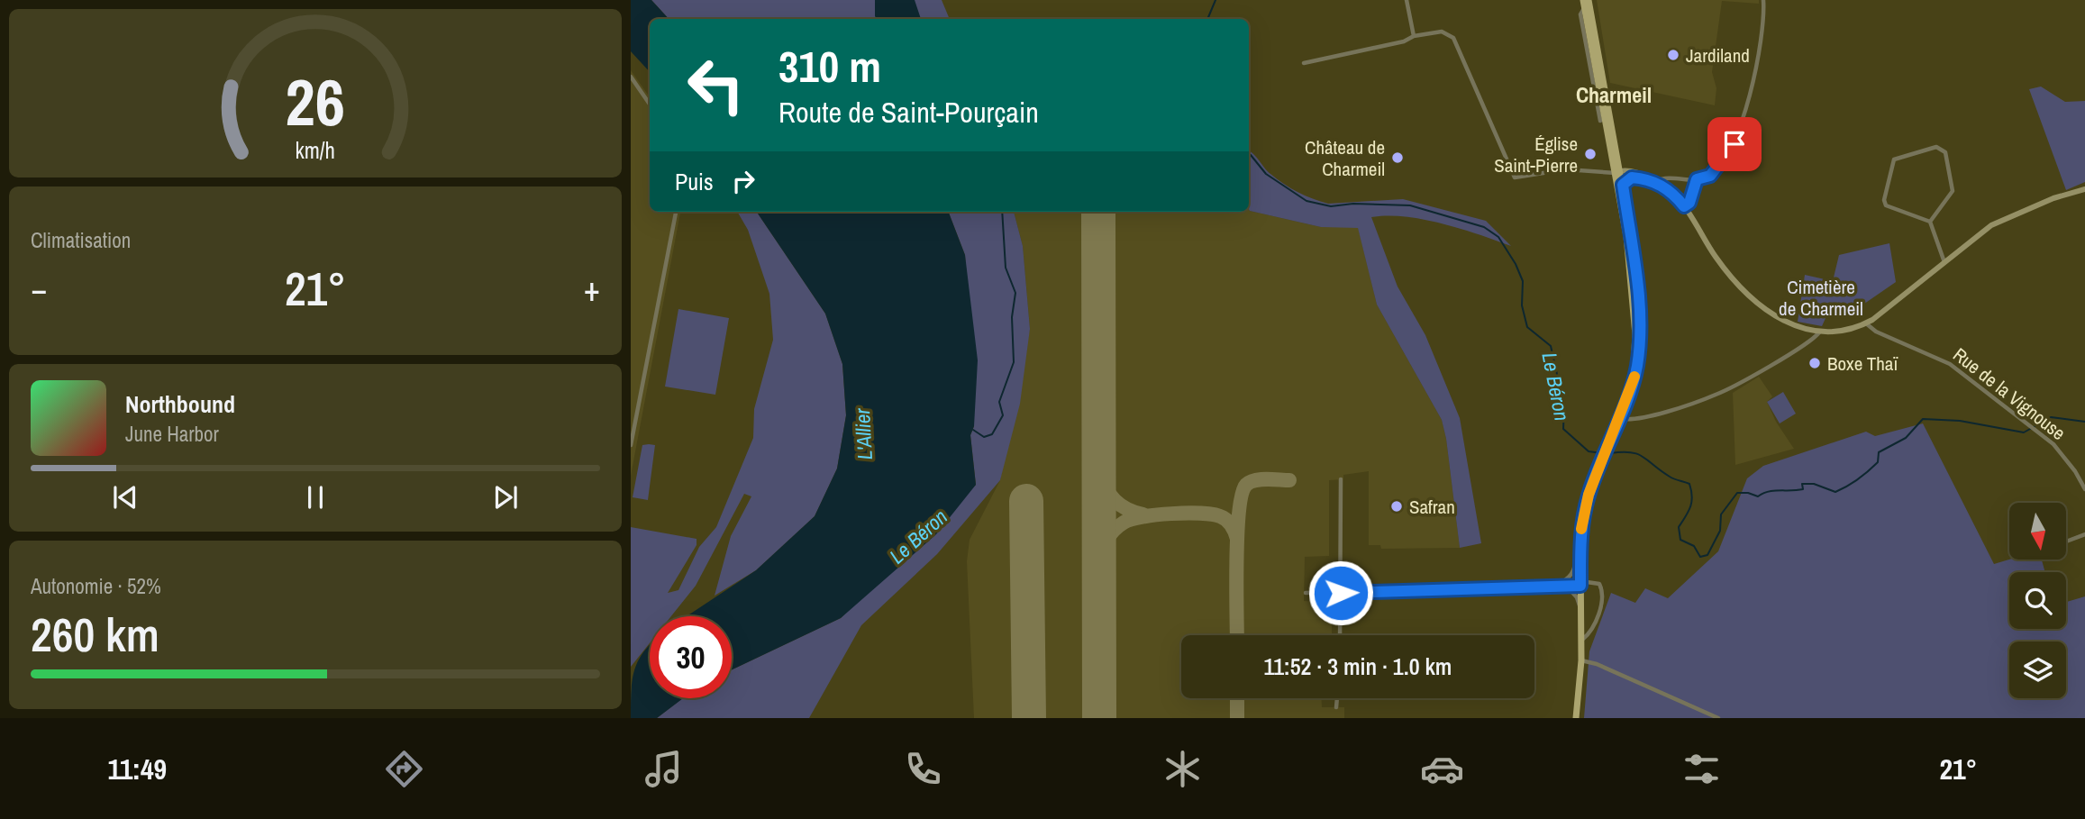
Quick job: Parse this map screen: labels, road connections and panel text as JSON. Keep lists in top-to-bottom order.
{
  "streets": {
    "street": ["Rue de la Vignouse"]
  },
  "districts": ["Charmeil"],
  "water": ["Le Béron", "L'Allier"],
  "parks": ["Cimetière de Charmeil"],
  "places": [
    "Jardiland",
    "Église Saint-Pierre",
    "Château de Charmeil",
    "Boxe Thaï",
    "Safran"
  ],
  "north": "bottom",
  "page": {
    "turn": ["310 m", "Route de Saint-Pourçain"],
    "then": "Puis",
    "tile": [
      "Climatisation",
      ["Autonomie · 52%", "260 km"]
    ],
    "heat": ["−", "21°", "+"],
    "song": ["Northbound", "June Harbor"],
    "limit": "30",
    "trip": "11:52 · 3 min · 1.0 km",
    "tabs": ["11:49", "21°"],
    "gauge": ["26", "km/h"]
  }
}
